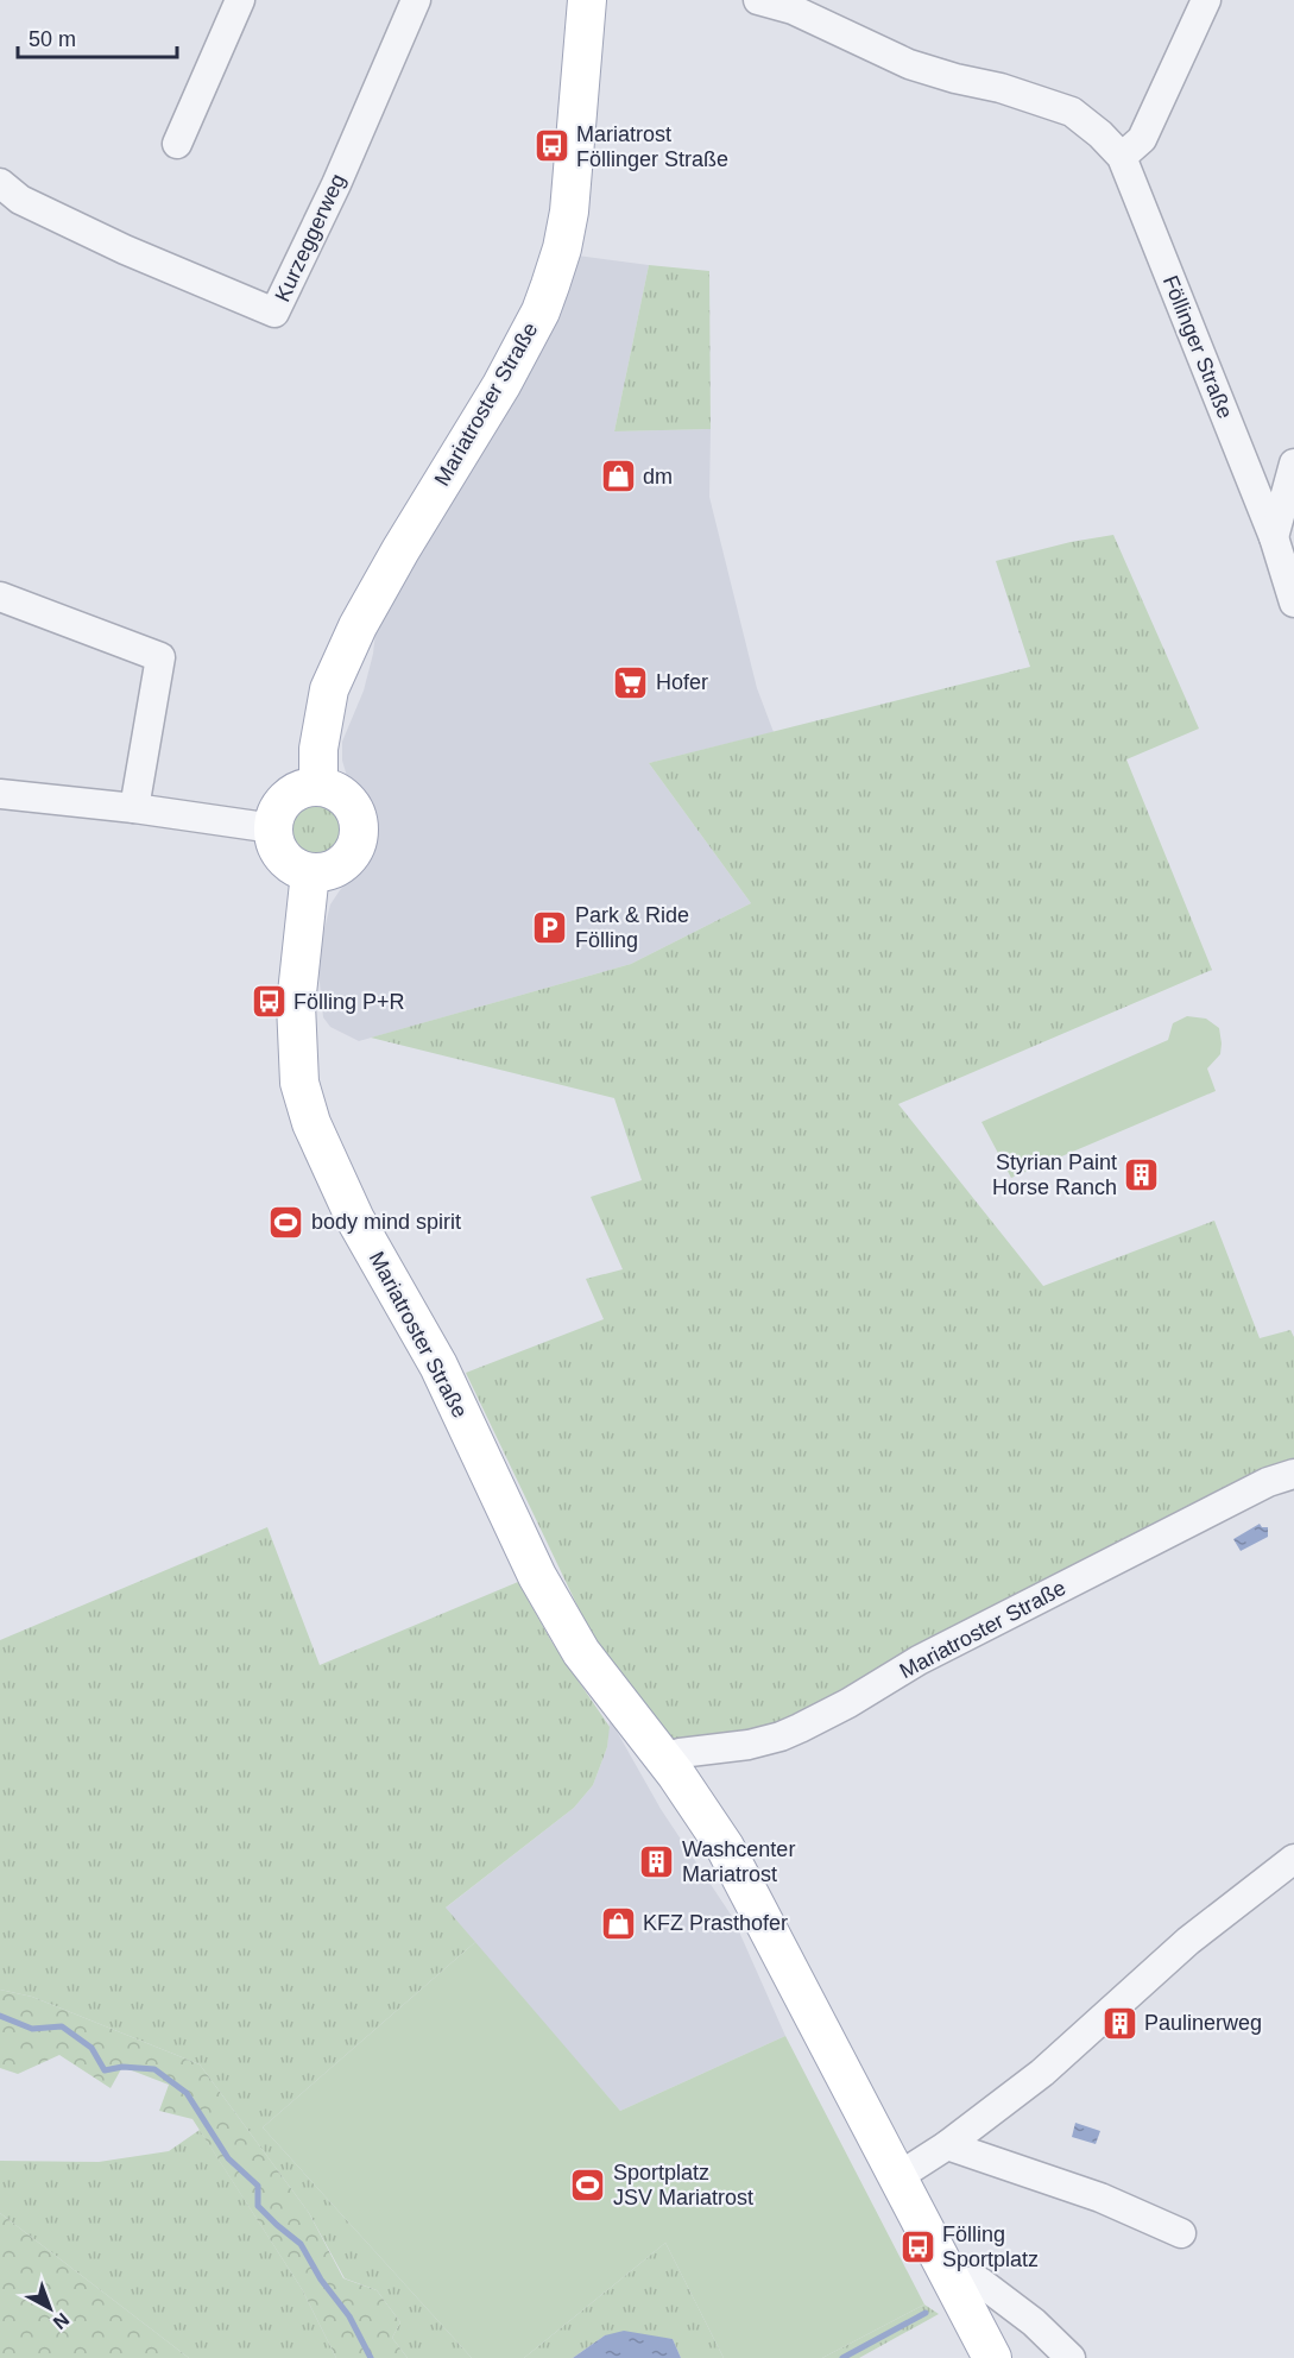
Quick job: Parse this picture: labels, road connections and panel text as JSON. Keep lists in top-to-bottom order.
{
  "streets": {
    "main road": ["Mariatroster Straße"],
    "street": ["Kurzeggerweg", "Föllinger Straße"]
  },
  "places": {
    "bus stop": ["Mariatrost Föllinger Straße", "Fölling P+R", "Fölling Sportplatz"],
    "shop": ["dm", "KFZ Prasthofer"],
    "supermarket": ["Hofer"],
    "parking": ["Park & Ride Fölling"],
    "building": ["Styrian Paint Horse Ranch", "Washcenter Mariatrost", "Paulinerweg"],
    "sports": ["body mind spirit", "Sportplatz JSV Mariatrost"]
  },
  "scale_bar": "50 m",
  "north": "bottom right"
}
